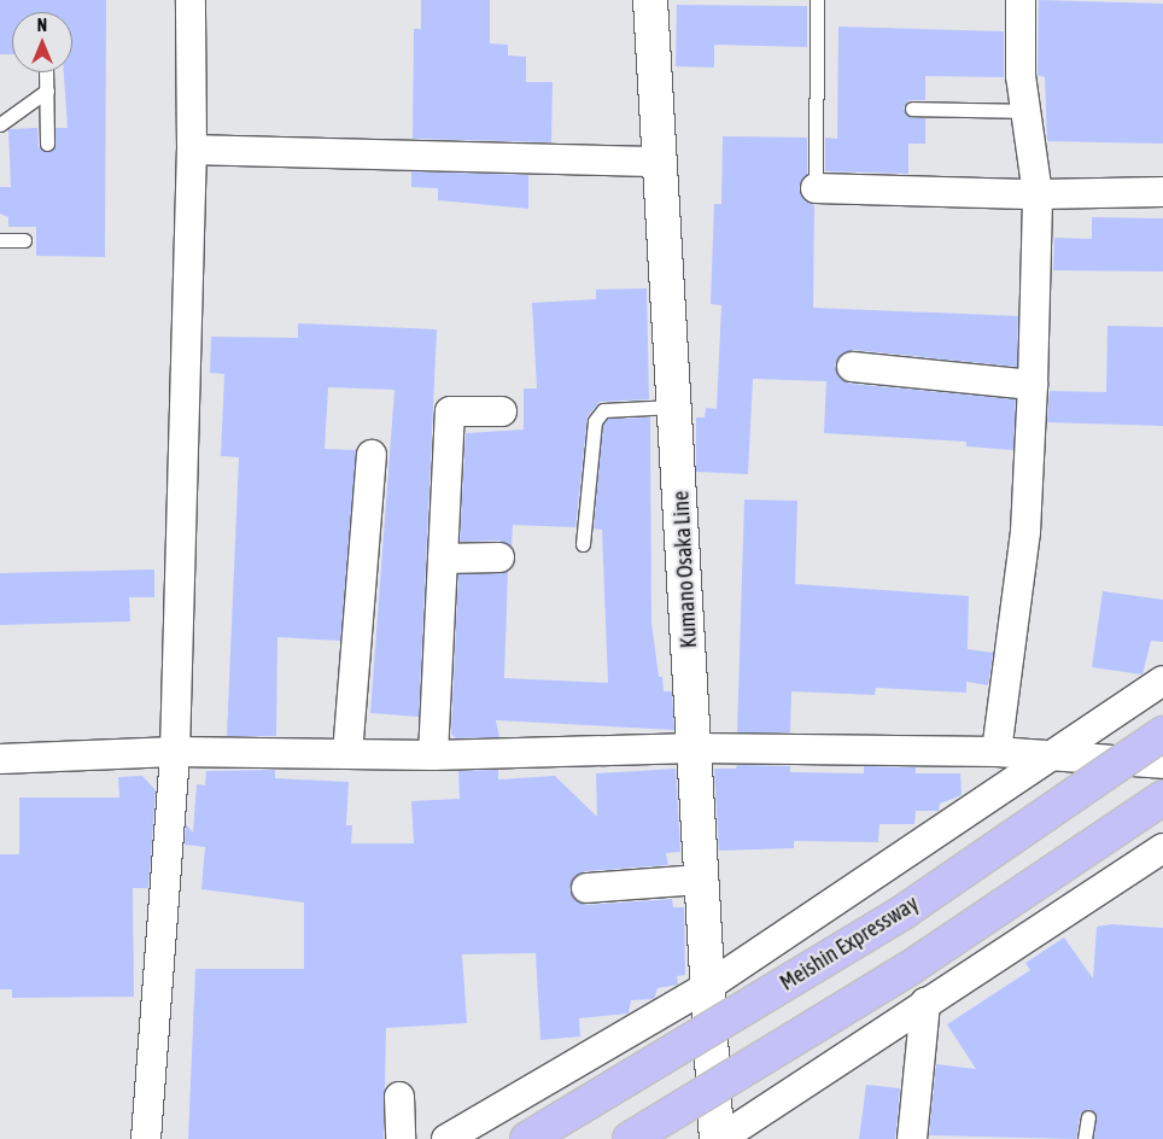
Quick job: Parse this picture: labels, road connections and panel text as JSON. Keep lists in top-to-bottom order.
{
  "streets": {
    "highway": ["Meishin Expressway"],
    "main road": ["Kumano Osaka Line"]
  },
  "north": "top"
}
